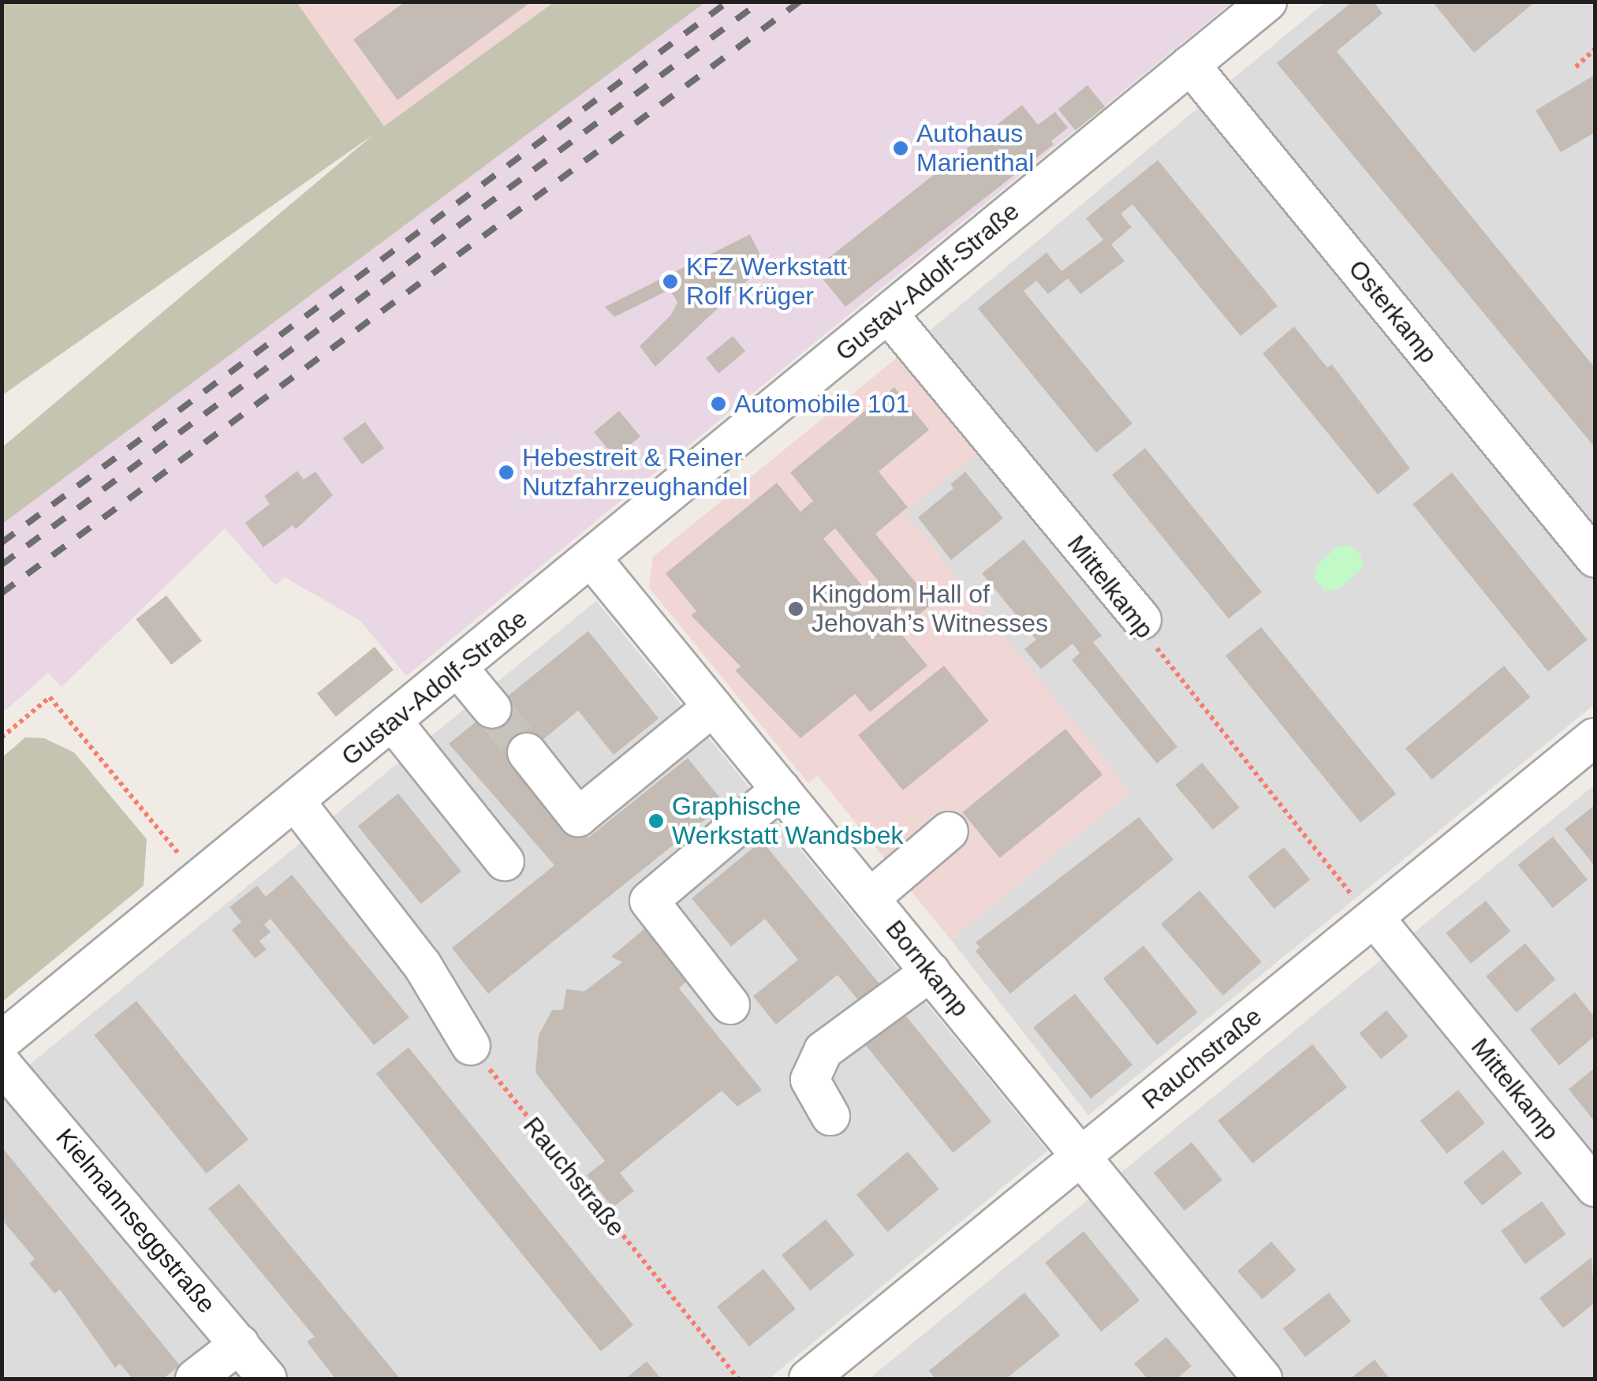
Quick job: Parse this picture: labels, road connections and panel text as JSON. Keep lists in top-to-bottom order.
{
  "streets": {
    "street": [
      "Gustav-Adolf-Straße",
      "Osterkamp",
      "Mittelkamp",
      "Bornkamp",
      "Rauchstraße",
      "Kielmannseggstraße"
    ]
  },
  "crossings": [
    ["Gustav-Adolf-Straße", "Osterkamp"],
    ["Gustav-Adolf-Straße", "Mittelkamp"],
    ["Gustav-Adolf-Straße", "Bornkamp"],
    ["Mittelkamp", "Rauchstraße"],
    ["Bornkamp", "Rauchstraße"]
  ],
  "places": [
    "Autohaus Marienthal",
    "KFZ Werkstatt Rolf Krüger",
    "Automobile 101",
    "Hebestreit & Reiner Nutzfahrzeughandel",
    "Kingdom Hall of Jehovah’s Witnesses",
    "Graphische Werkstatt Wandsbek"
  ]
}
